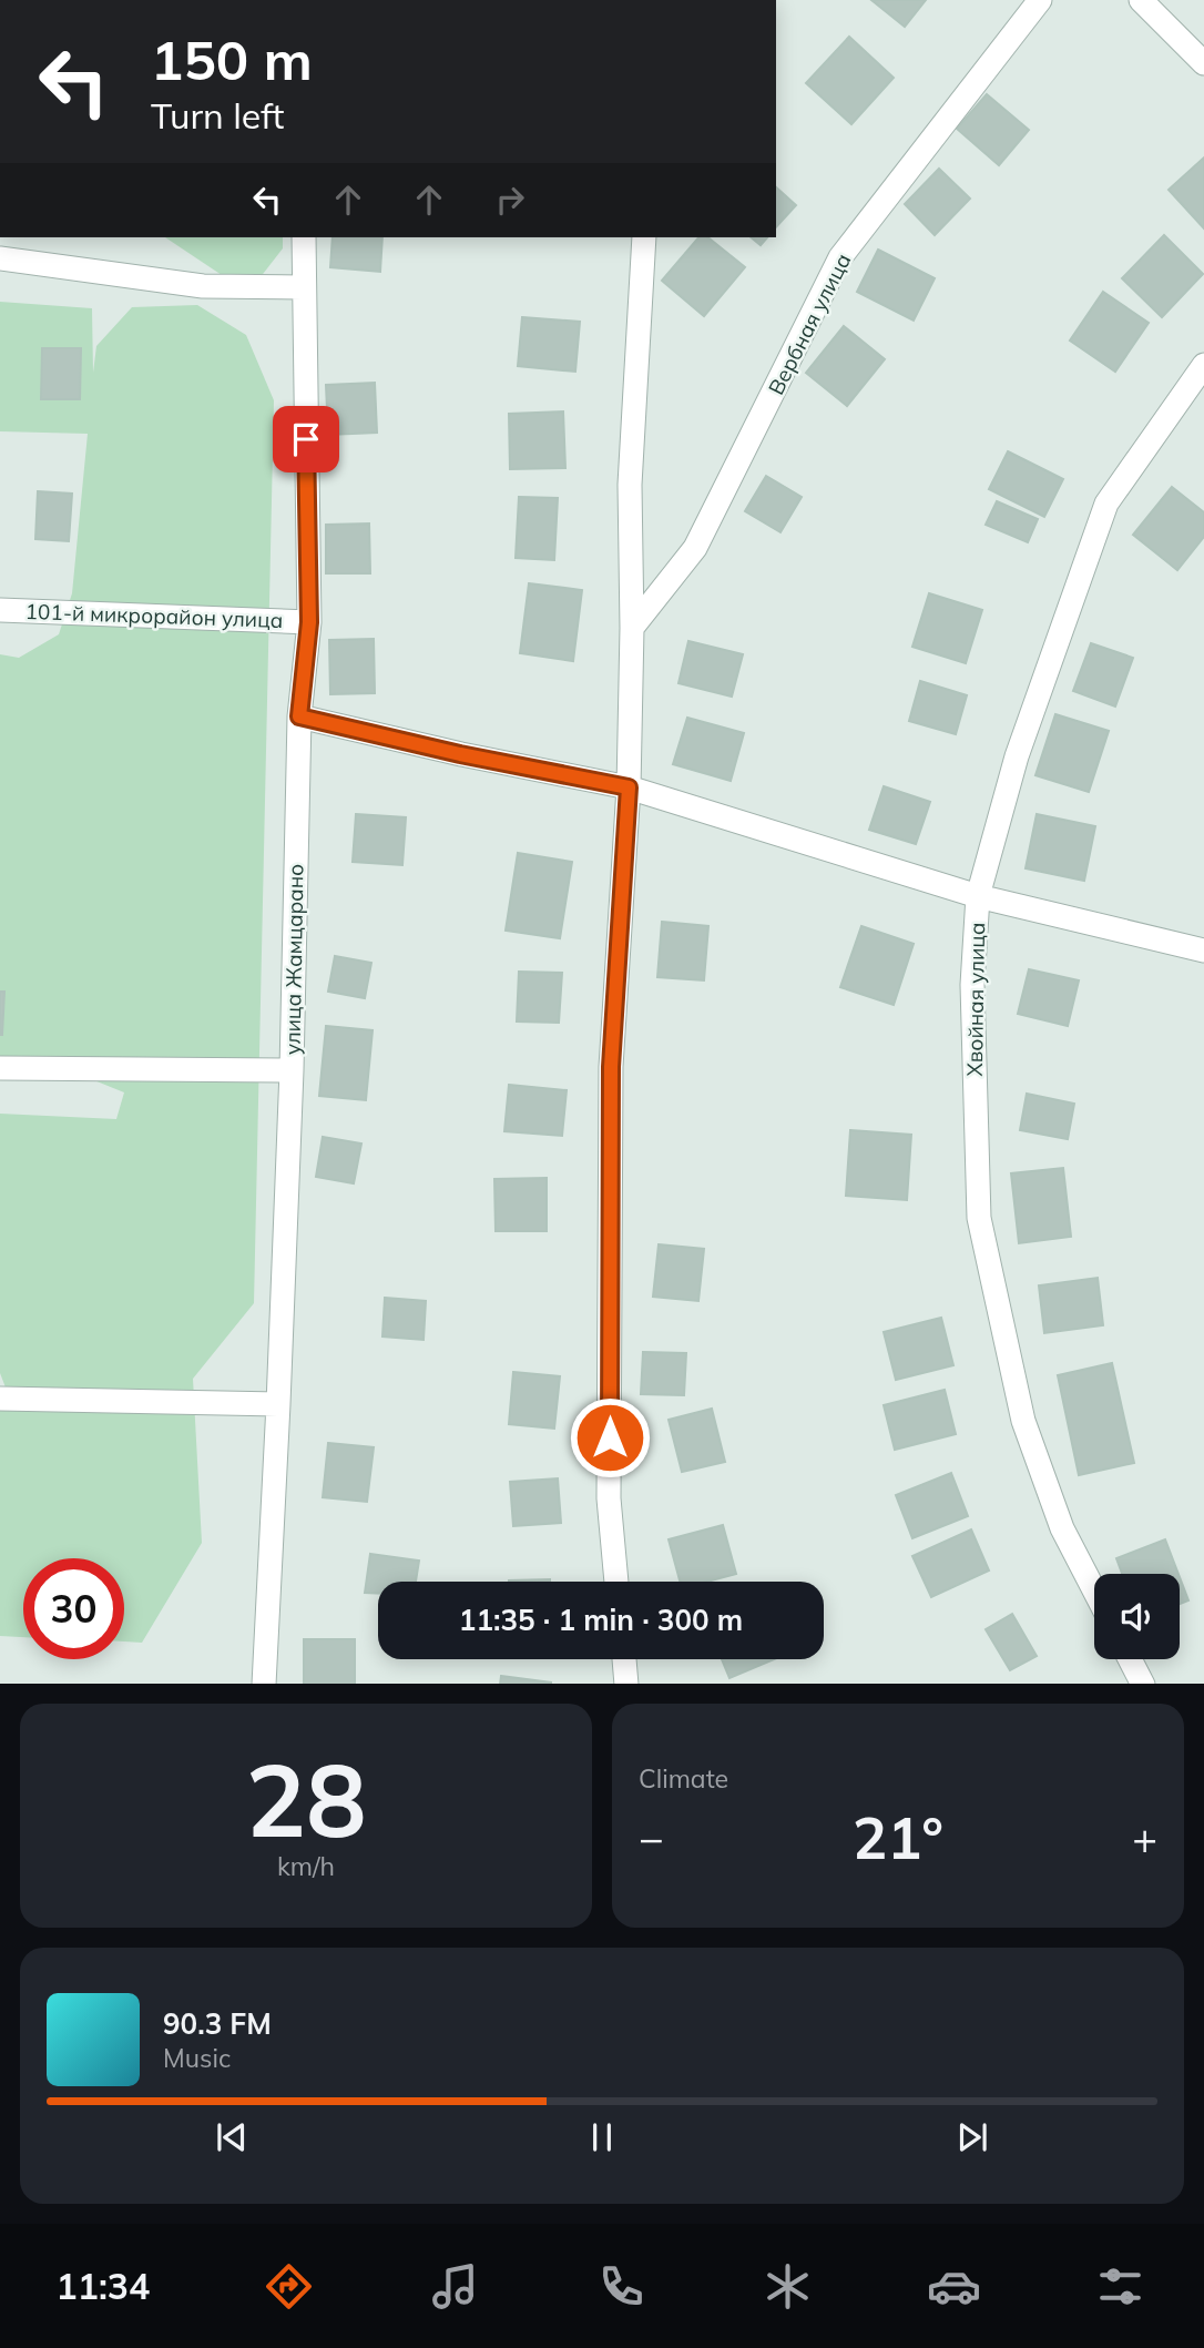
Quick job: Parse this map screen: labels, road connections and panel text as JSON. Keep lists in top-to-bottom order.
{
  "streets": {
    "street": [
      "Вербная улица",
      "101-й микрорайон улица",
      "улица Жамцарано",
      "Хвойная улица"
    ]
  },
  "crossings": [
    ["101-й микрорайон улица", "улица Жамцарано"]
  ],
  "page": {
    "turn": ["150 m", "Turn left"],
    "limit": "30",
    "trip": "11:35 · 1 min · 300 m",
    "tile": [
      ["28", "km/h"],
      "Climate"
    ],
    "heat": ["−", "21°", "+"],
    "song": ["90.3 FM", "Music"],
    "tabs": "11:34"
  }
}
